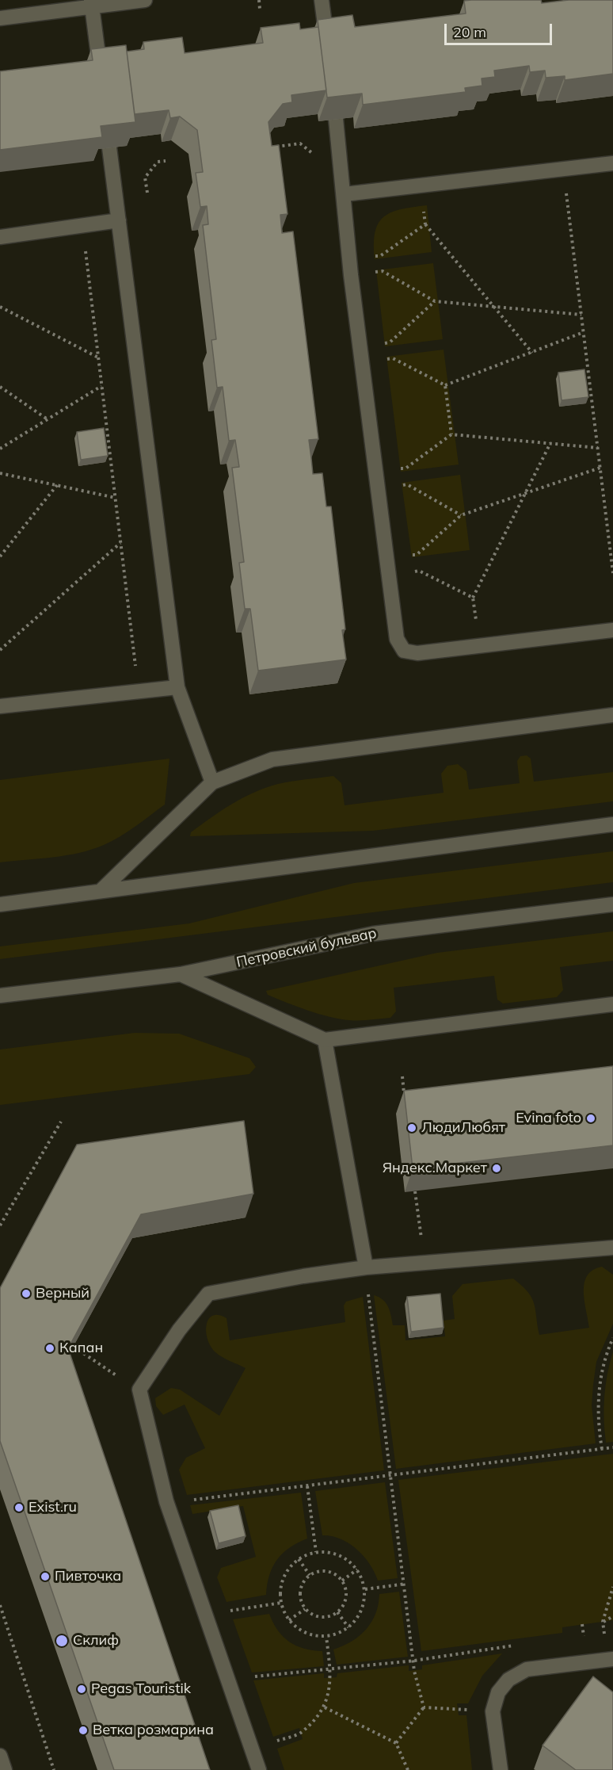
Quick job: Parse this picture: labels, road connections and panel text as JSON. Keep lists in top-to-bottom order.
{
  "streets": {
    "street": ["Петровский бульвар"]
  },
  "places": [
    "Evina foto",
    "ЛюдиЛюбят",
    "Яндекс.Маркет",
    "Верный",
    "Капан",
    "Exist.ru",
    "Пивточка",
    "Склиф",
    "Pegas Touristik",
    "Ветка розмарина"
  ],
  "scale_bar": "20 m"
}
